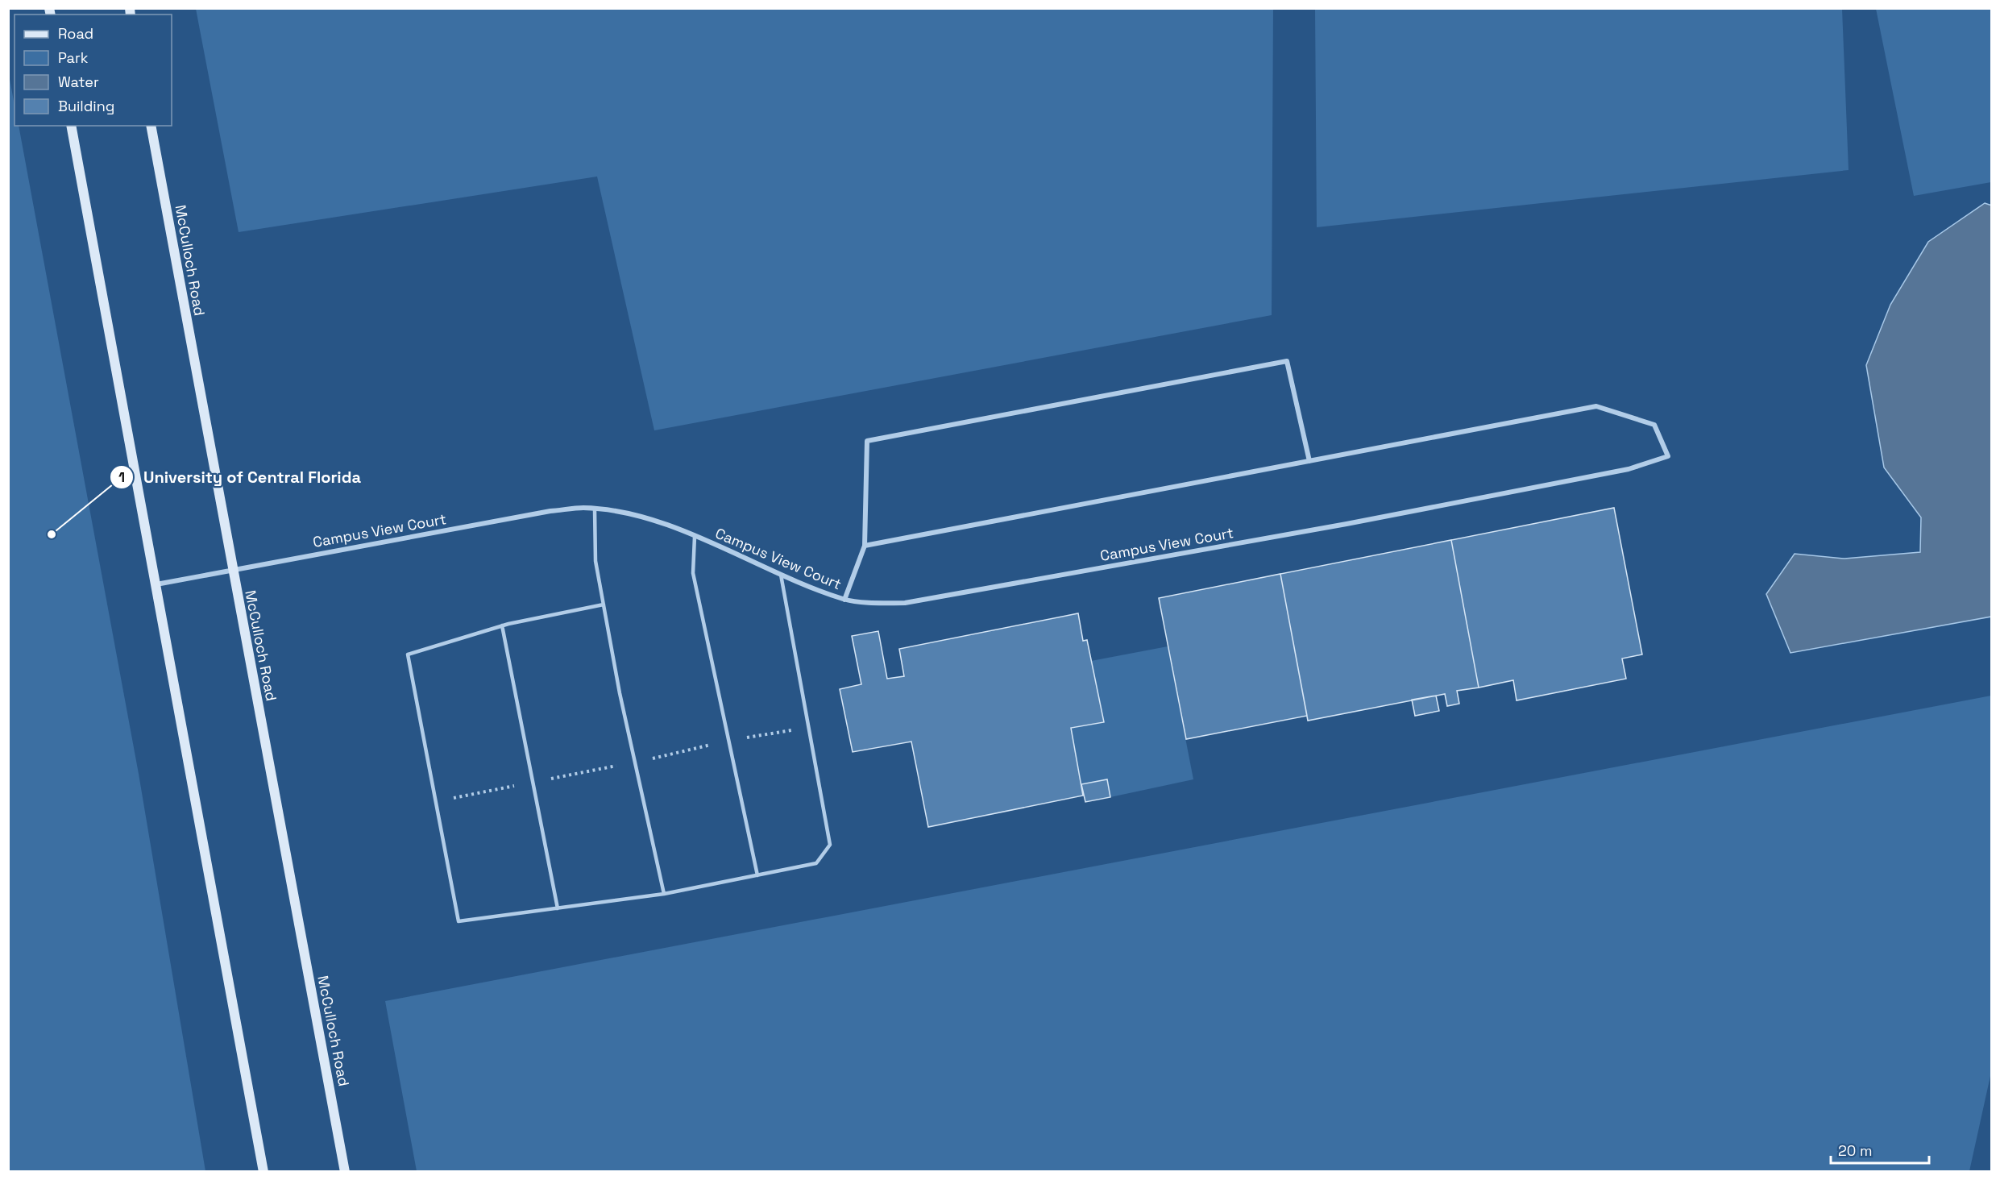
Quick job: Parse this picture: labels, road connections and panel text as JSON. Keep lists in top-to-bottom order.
{
  "streets": {
    "main road": ["McCulloch Road"],
    "street": ["Campus View Court"]
  },
  "crossings": [
    ["McCulloch Road", "Campus View Court"]
  ],
  "places": ["University of Central Florida"],
  "legend": [
    "Road",
    "Park",
    "Water",
    "Building"
  ],
  "scale_bar": "20 m"
}
